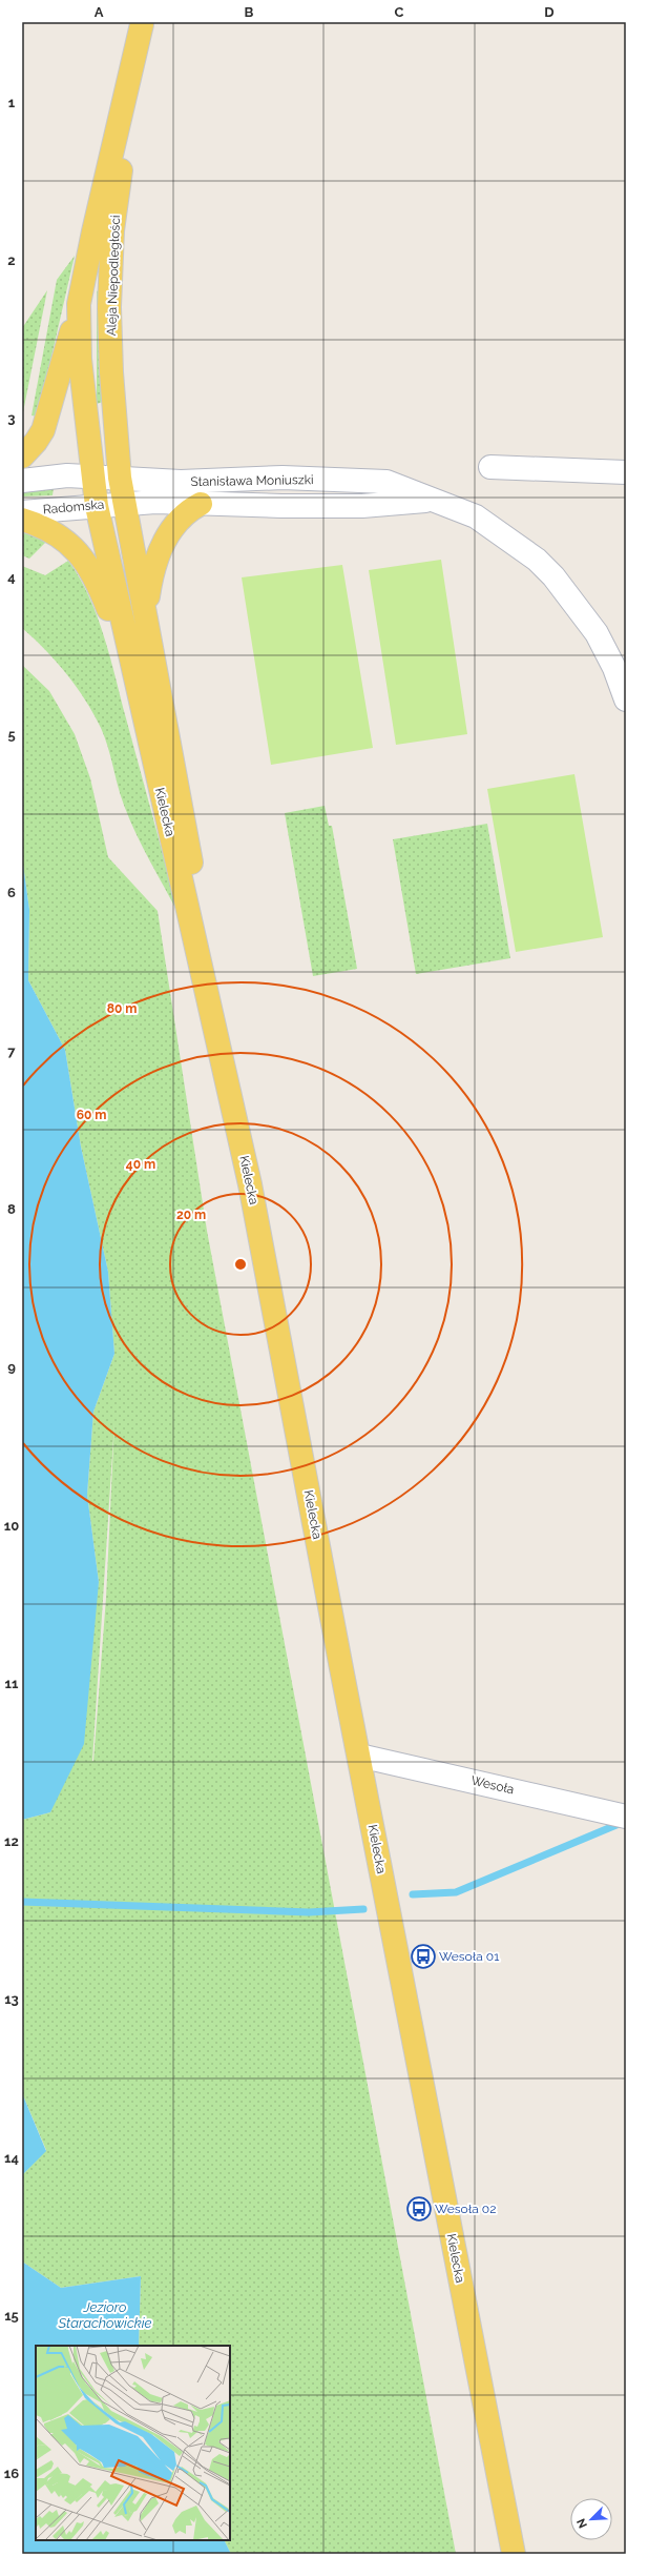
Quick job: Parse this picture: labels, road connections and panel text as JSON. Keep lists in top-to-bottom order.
{
  "streets": {
    "main road": ["Aleja Niepodległości", "Kielecka"],
    "street": ["Stanisława Moniuszki", "Radomska", "Wesoła"]
  },
  "crossings": [
    ["Aleja Niepodległości", "Stanisława Moniuszki"],
    ["Aleja Niepodległości", "Radomska"],
    ["Aleja Niepodległości", "Kielecka"],
    ["Stanisława Moniuszki", "Radomska"],
    ["Stanisława Moniuszki", "Kielecka"],
    ["Radomska", "Kielecka"],
    ["Kielecka", "Wesoła"]
  ],
  "water": ["Jezioro Starachowickie"],
  "places": {
    "bus stop": ["Wesoła 01", "Wesoła 02"]
  },
  "north": "bottom left",
  "grid": {
    "columns": [
      "A",
      "B",
      "C",
      "D"
    ],
    "rows": [
      "1",
      "2",
      "3",
      "4",
      "5",
      "6",
      "7",
      "8",
      "9",
      "10",
      "11",
      "12",
      "13",
      "14",
      "15",
      "16"
    ]
  },
  "rings": [
    "80 m",
    "60 m",
    "40 m",
    "20 m"
  ]
}
